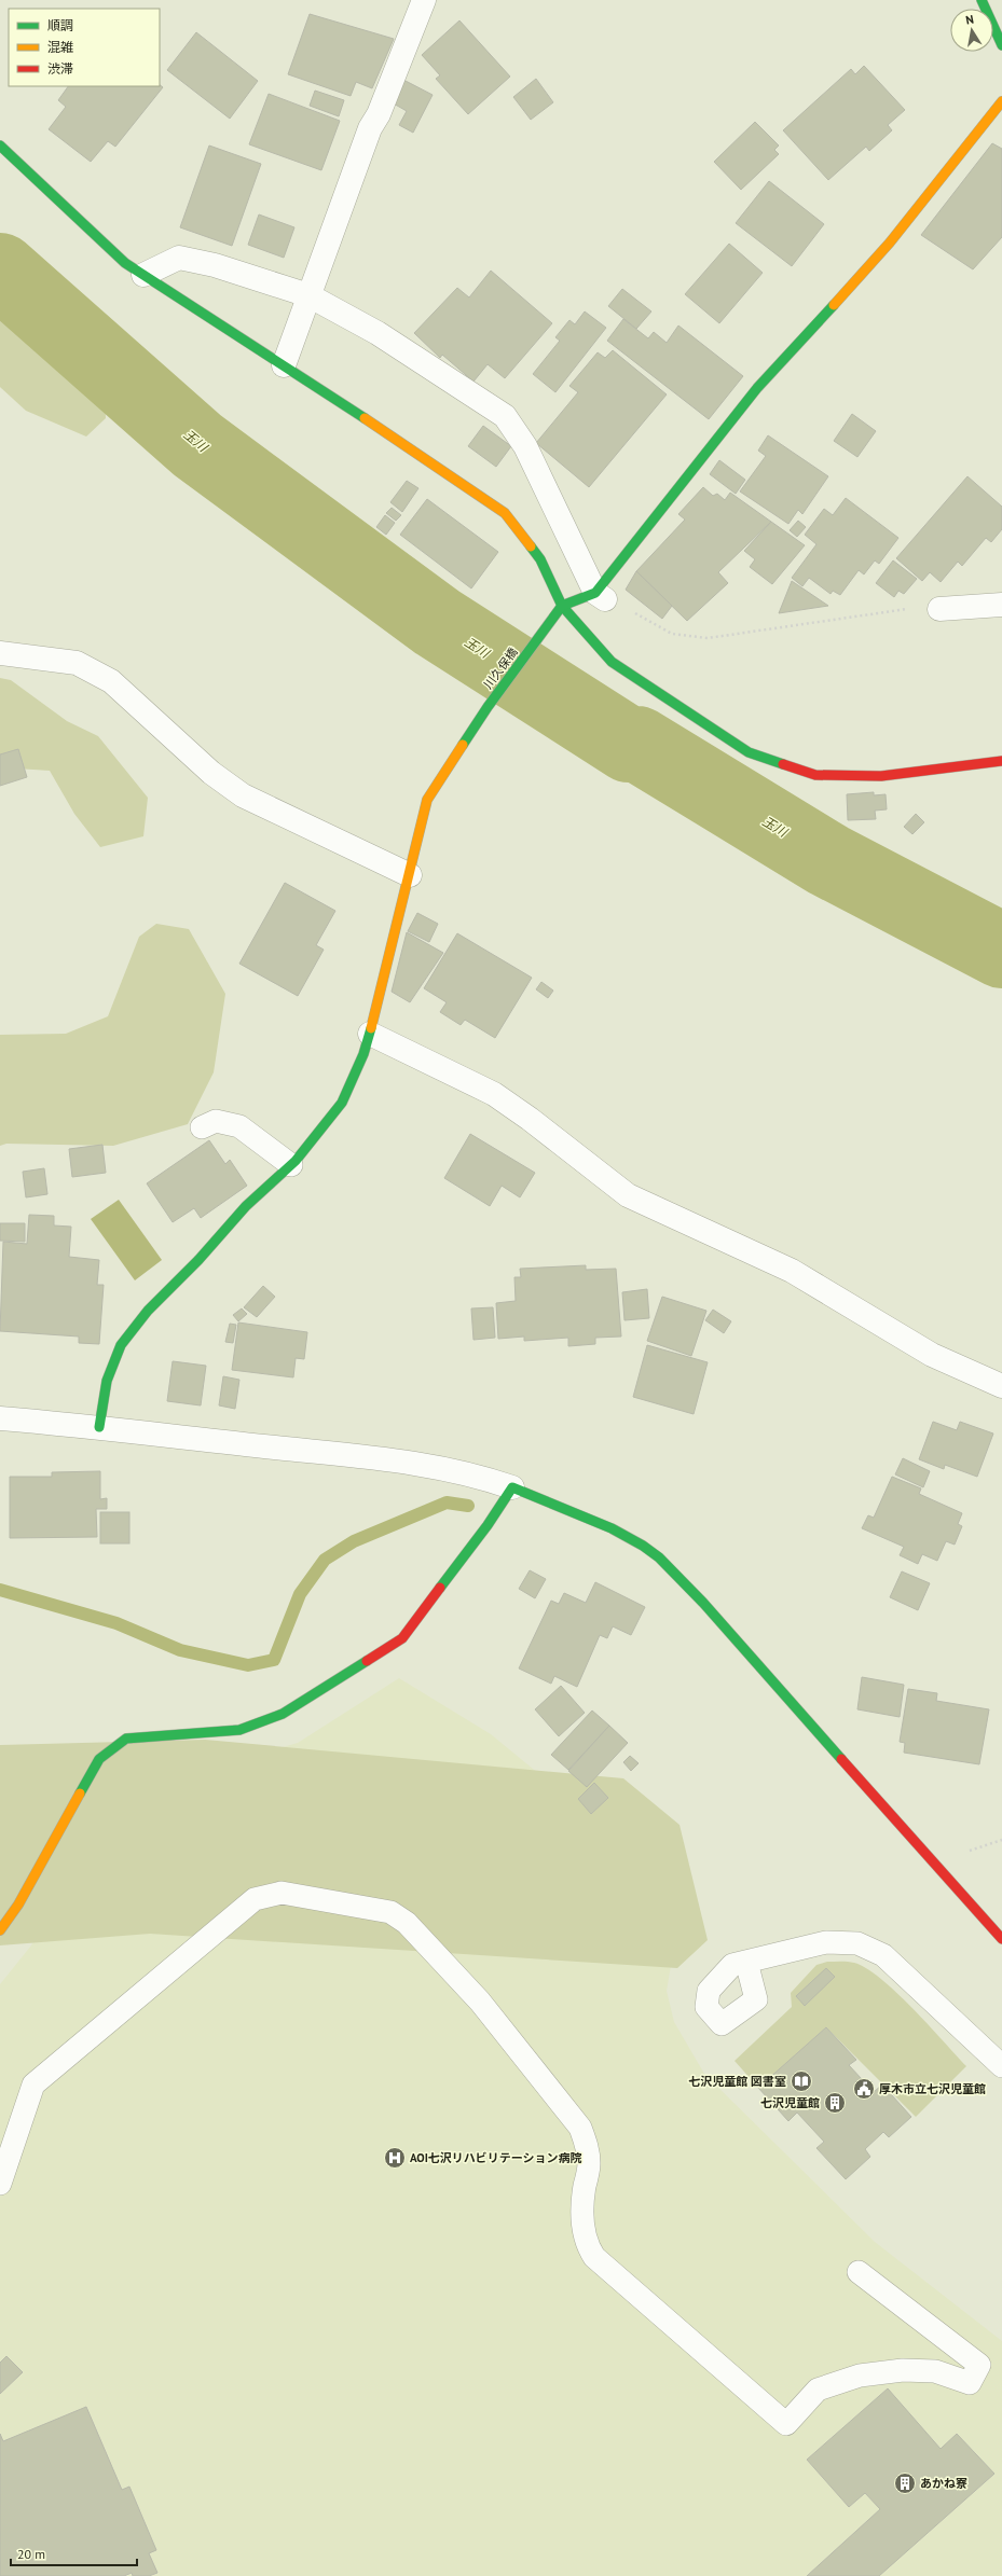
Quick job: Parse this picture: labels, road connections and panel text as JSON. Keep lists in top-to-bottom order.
{
  "streets": {
    "street": ["川久保橋"]
  },
  "water": ["玉川"],
  "places": {
    "library": ["七沢児童館 図書室"],
    "public building": ["厚木市立七沢児童館"],
    "building": ["七沢児童館", "あかね寮"],
    "hospital": ["AOI七沢リハビリテーション病院"]
  },
  "legend": ["順調", "混雑", "渋滞"],
  "scale_bar": "20 m",
  "north": "top"
}
